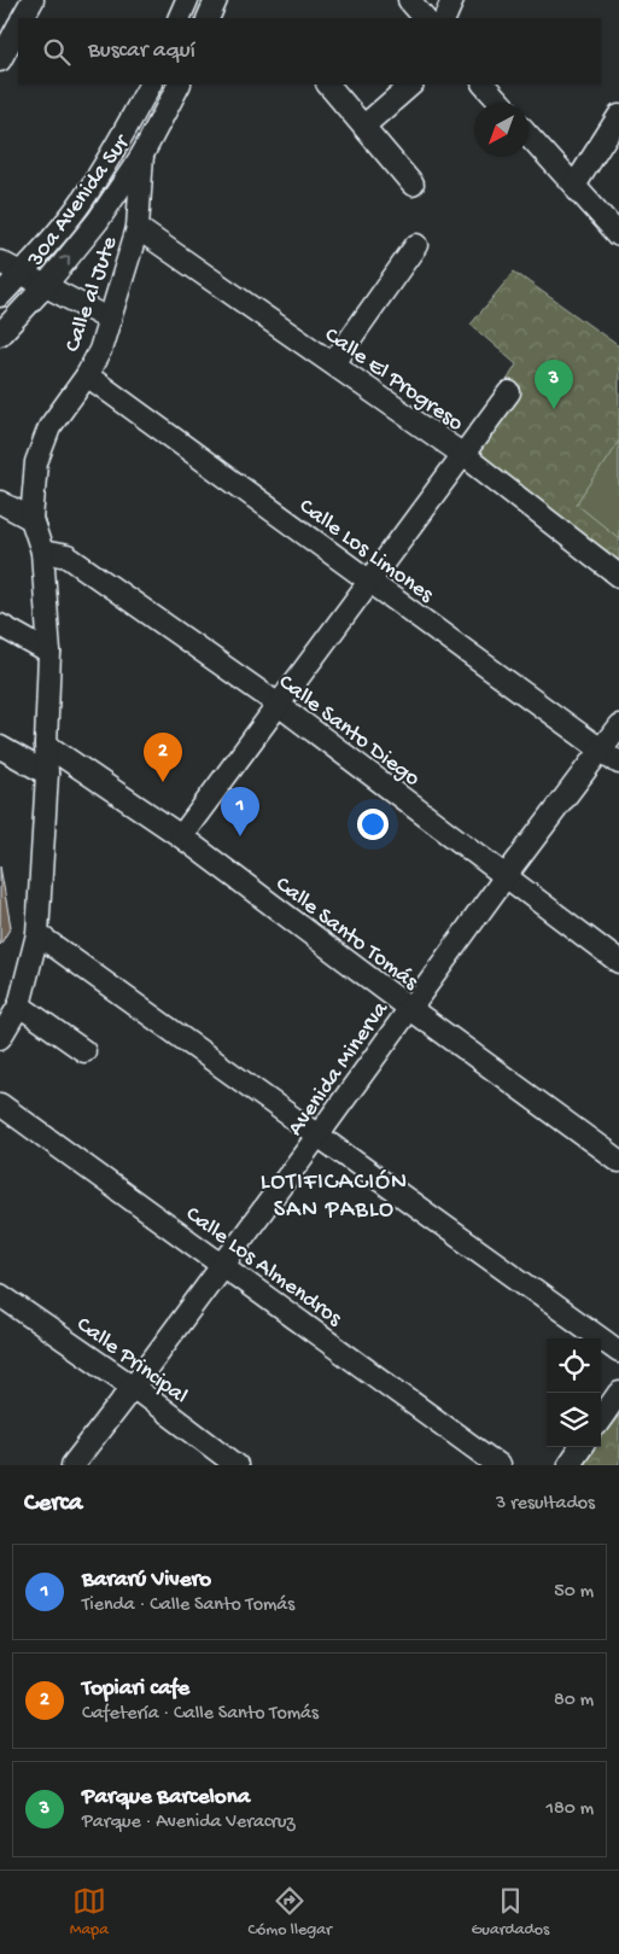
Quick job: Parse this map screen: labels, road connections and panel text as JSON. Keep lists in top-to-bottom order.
{
  "streets": {
    "street": [
      "30a Avenida Sur",
      "Calle al Jute",
      "Calle El Progreso",
      "Calle Los Limones",
      "Calle Santo Diego",
      "Calle Santo Tomás",
      "Avenida Minerva",
      "Calle Los Almendros",
      "Calle Principal"
    ]
  },
  "crossings": [
    ["30a Avenida Sur", "Calle al Jute"],
    ["Calle al Jute", "Calle El Progreso"],
    ["Calle al Jute", "Calle Los Limones"],
    ["Calle al Jute", "Calle Santo Diego"],
    ["Calle al Jute", "Calle Santo Tomás"],
    ["Calle Los Limones", "Avenida Minerva"],
    ["Calle Santo Diego", "Avenida Minerva"],
    ["Calle Santo Tomás", "Avenida Minerva"],
    ["Avenida Minerva", "Calle Los Almendros"],
    ["Avenida Minerva", "Calle Principal"]
  ],
  "districts": ["LOTIFICACIÓN SAN PABLO"],
  "north": "bottom left",
  "page": {
    "search": "Buscar aquí",
    "pins": ["3", "2", "1"],
    "heading": ["Cerca", "3 resultados"],
    "list": [
      {
        "mark": "1",
        "name": "Bararú Vivero",
        "note": "Tienda · Calle Santo Tomás",
        "value": "50 m"
      },
      {
        "mark": "2",
        "name": "Topiari cafe",
        "note": "Cafetería · Calle Santo Tomás",
        "value": "80 m"
      },
      {
        "mark": "3",
        "name": "Parque Barcelona",
        "note": "Parque · Avenida Veracruz",
        "value": "180 m"
      }
    ],
    "nav": ["Mapa", "Cómo llegar", "Guardados"]
  }
}
